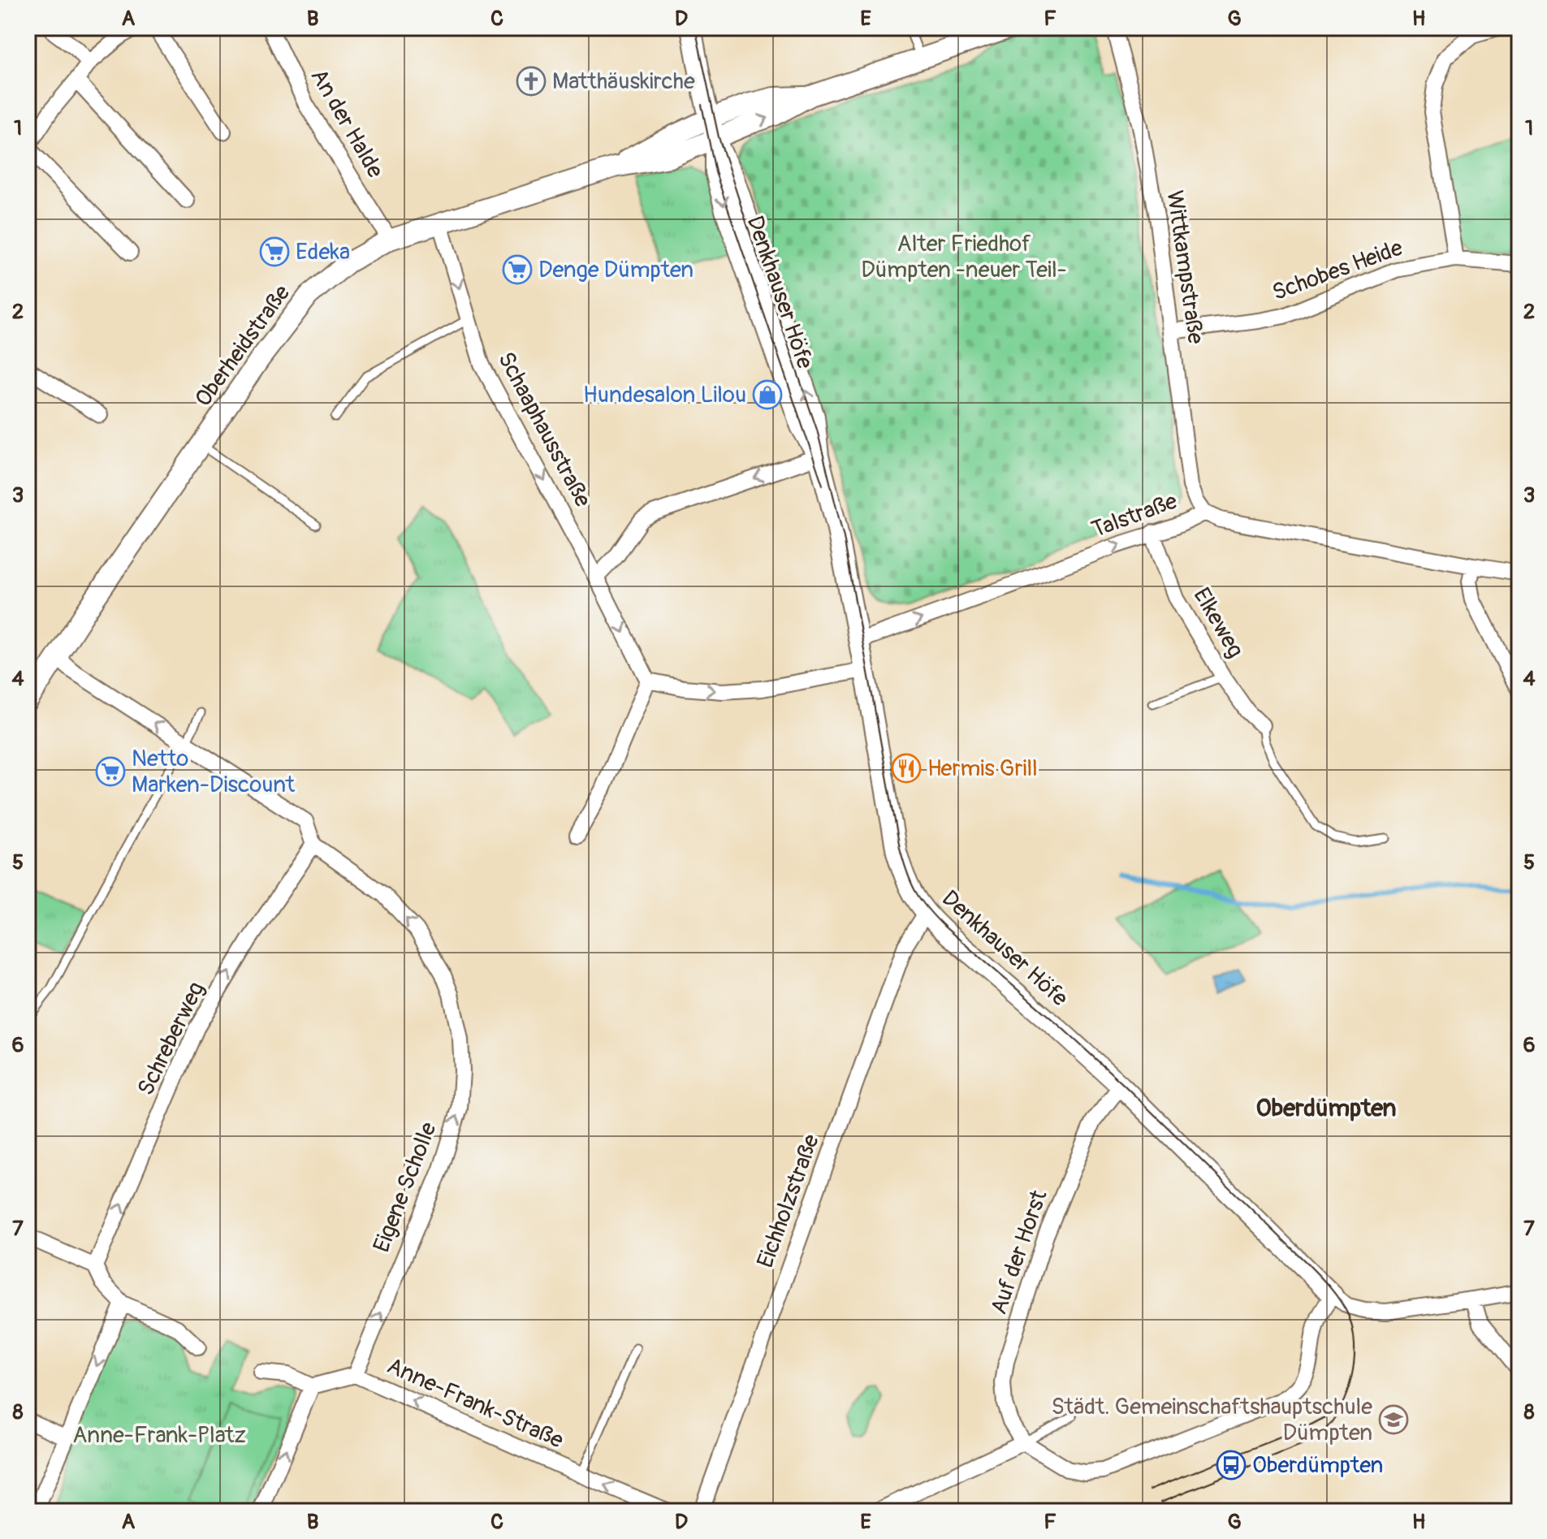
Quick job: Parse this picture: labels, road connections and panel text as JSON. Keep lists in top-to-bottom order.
{
  "streets": {
    "street": [
      "An der Halde",
      "Wittkampstraße",
      "Schobes Heide",
      "Denkhauser Höfe",
      "Oberheidstraße",
      "Schaaphausstraße",
      "Talstraße",
      "Elkeweg",
      "Schreberweg",
      "Eigene Scholle",
      "Eichholzstraße",
      "Auf der Horst",
      "Anne-Frank-Straße"
    ]
  },
  "crossings": [
    ["An der Halde", "Oberheidstraße"],
    ["Wittkampstraße", "Schobes Heide"],
    ["Wittkampstraße", "Talstraße"],
    ["Denkhauser Höfe", "Oberheidstraße"],
    ["Denkhauser Höfe", "Talstraße"],
    ["Denkhauser Höfe", "Eichholzstraße"],
    ["Denkhauser Höfe", "Auf der Horst"],
    ["Oberheidstraße", "Schaaphausstraße"],
    ["Oberheidstraße", "Eigene Scholle"],
    ["Talstraße", "Elkeweg"],
    ["Schreberweg", "Eigene Scholle"],
    ["Eigene Scholle", "Anne-Frank-Straße"]
  ],
  "one_way": [
    "Schaaphausstraße",
    "Talstraße",
    "Schreberweg",
    "Eigene Scholle",
    "Anne-Frank-Straße"
  ],
  "districts": ["Oberdümpten"],
  "parks": ["Alter Friedhof Dümpten -neuer Teil-", "Anne-Frank-Platz"],
  "places": {
    "church": ["Matthäuskirche"],
    "supermarket": ["Edeka", "Denge Dümpten", "Netto Marken-Discount"],
    "shop": ["Hundesalon Lilou"],
    "restaurant": ["Hermis Grill"],
    "school or university": ["Städt. Gemeinschaftshauptschule Dümpten"],
    "bus stop": ["Oberdümpten"]
  },
  "grid": {
    "columns": [
      "A",
      "B",
      "C",
      "D",
      "E",
      "F",
      "G",
      "H"
    ],
    "rows": [
      "1",
      "2",
      "3",
      "4",
      "5",
      "6",
      "7",
      "8"
    ]
  }
}
